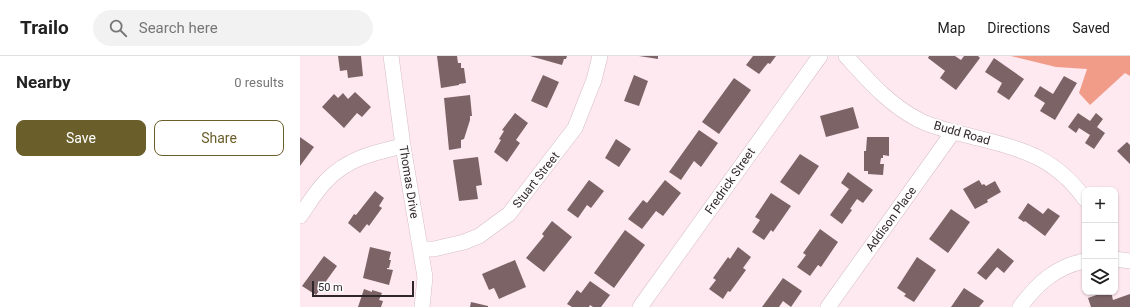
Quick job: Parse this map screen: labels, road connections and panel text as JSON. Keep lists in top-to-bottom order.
{
  "streets": {
    "street": [
      "Budd Road",
      "Stuart Street",
      "Fredrick Street",
      "Thomas Drive",
      "Addison Place"
    ]
  },
  "crossings": [
    ["Budd Road", "Addison Place"],
    ["Stuart Street", "Thomas Drive"]
  ],
  "scale_bar": "50 m",
  "page": {
    "header": "Trailo",
    "search": "Search here",
    "nav": ["Map", "Directions", "Saved"],
    "heading": ["Nearby", "0 results"],
    "buttons": ["Save", "Share"],
    "map_buttons": ["+", "−"],
    "scale": "50 m"
  }
}
